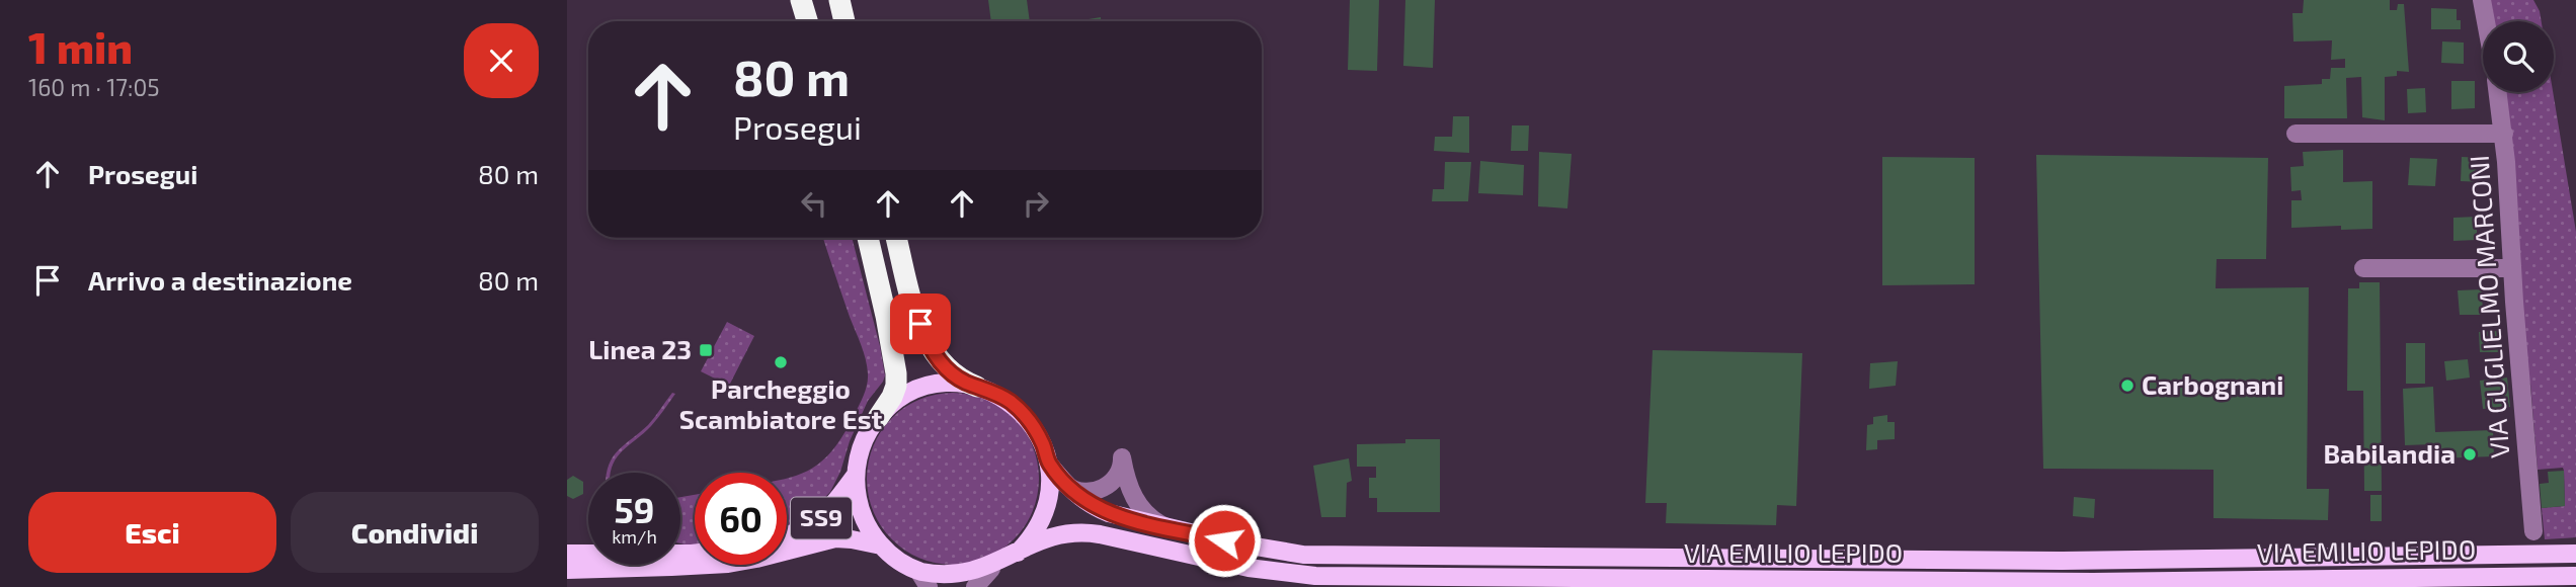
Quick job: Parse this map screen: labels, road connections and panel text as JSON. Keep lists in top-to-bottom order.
{
  "streets": {
    "main road": ["SS9", "VIA EMILIO LEPIDO"],
    "street": ["VIA GUGLIELMO MARCONI"]
  },
  "crossings": [
    ["SS9", "VIA EMILIO LEPIDO"]
  ],
  "places": {
    "transit": ["Linea 23"],
    "other": ["Parcheggio Scambiatore Est", "Carbognani", "Babilandia"]
  },
  "page": {
    "heading": ["1 min", "160 m · 17:05"],
    "turn": ["80 m", "Prosegui"],
    "list": [
      {
        "name": "Prosegui",
        "value": "80 m"
      },
      {
        "name": "Arrivo a destinazione",
        "value": "80 m"
      }
    ],
    "speed": "59 km/h",
    "limit": "60",
    "buttons": ["Esci", "Condividi"]
  }
}
